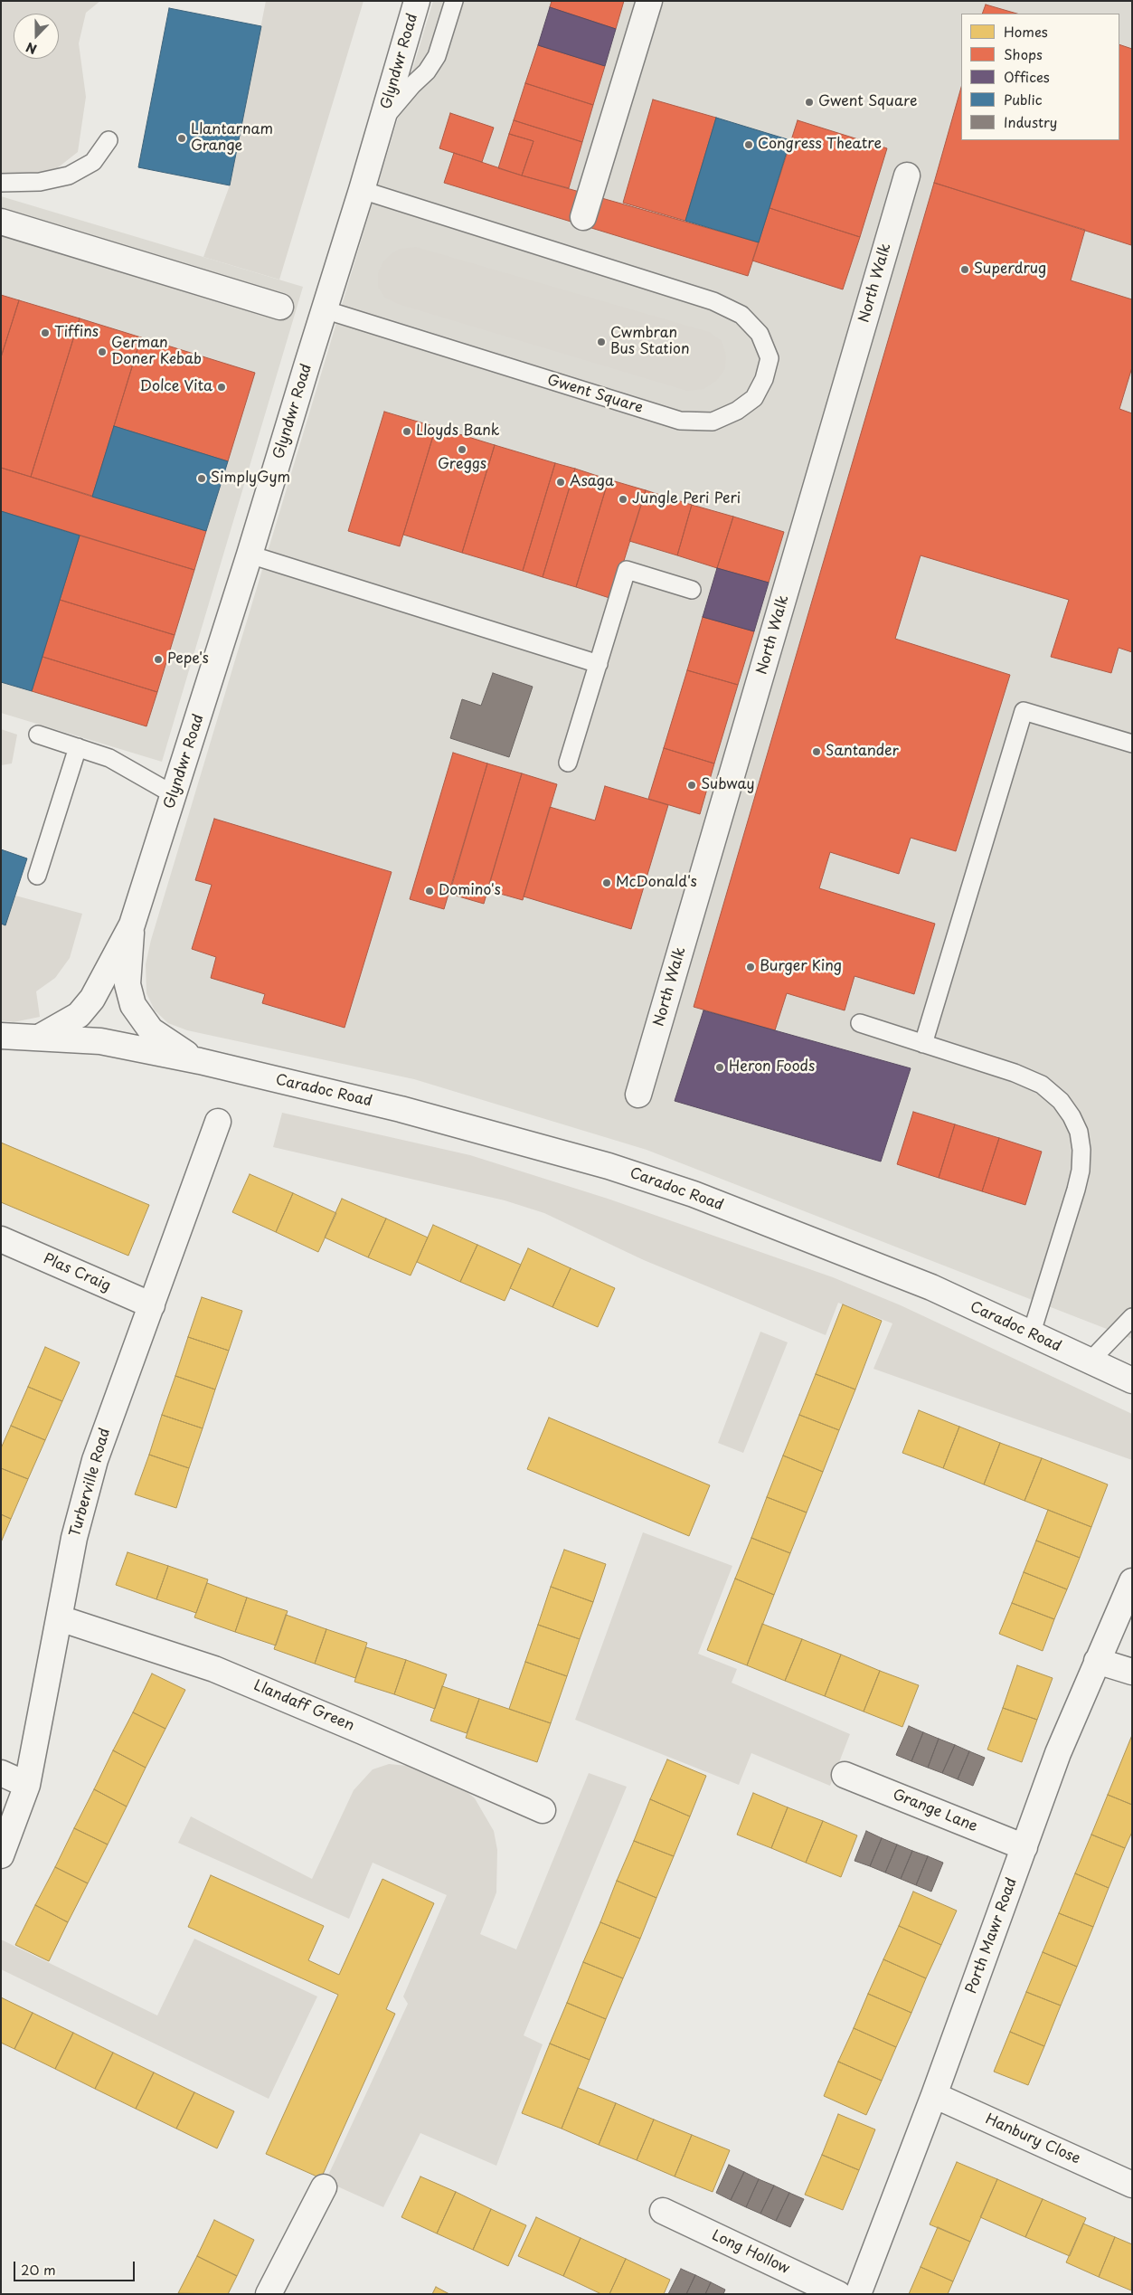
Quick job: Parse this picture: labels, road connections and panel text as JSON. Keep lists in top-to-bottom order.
{
  "streets": {
    "street": [
      "Glyndwr Road",
      "North Walk",
      "Caradoc Road",
      "Plas Craig",
      "Turberville Road",
      "Llandaff Green",
      "Grange Lane",
      "Porth Mawr Road",
      "Hanbury Close",
      "Long Hollow"
    ],
    "lane": ["Gwent Square"]
  },
  "crossings": [
    ["Glyndwr Road", "Gwent Square"],
    ["Glyndwr Road", "Caradoc Road"],
    ["Plas Craig", "Turberville Road"],
    ["Turberville Road", "Llandaff Green"],
    ["Grange Lane", "Porth Mawr Road"],
    ["Porth Mawr Road", "Hanbury Close"]
  ],
  "places": [
    "Gwent Square",
    "Llantarnam Grange",
    "Congress Theatre",
    "Superdrug",
    "Tiffins",
    "Cwmbran Bus Station",
    "German Doner Kebab",
    "Dolce Vita",
    "Lloyds Bank",
    "Greggs",
    "SimplyGym",
    "Asaga",
    "Jungle Peri Peri",
    "Pepe's",
    "Santander",
    "Subway",
    "McDonald's",
    "Domino's",
    "Burger King",
    "Heron Foods"
  ],
  "legend": [
    "Homes",
    "Shops",
    "Offices",
    "Public",
    "Industry"
  ],
  "scale_bar": "20 m",
  "north": "bottom"
}
